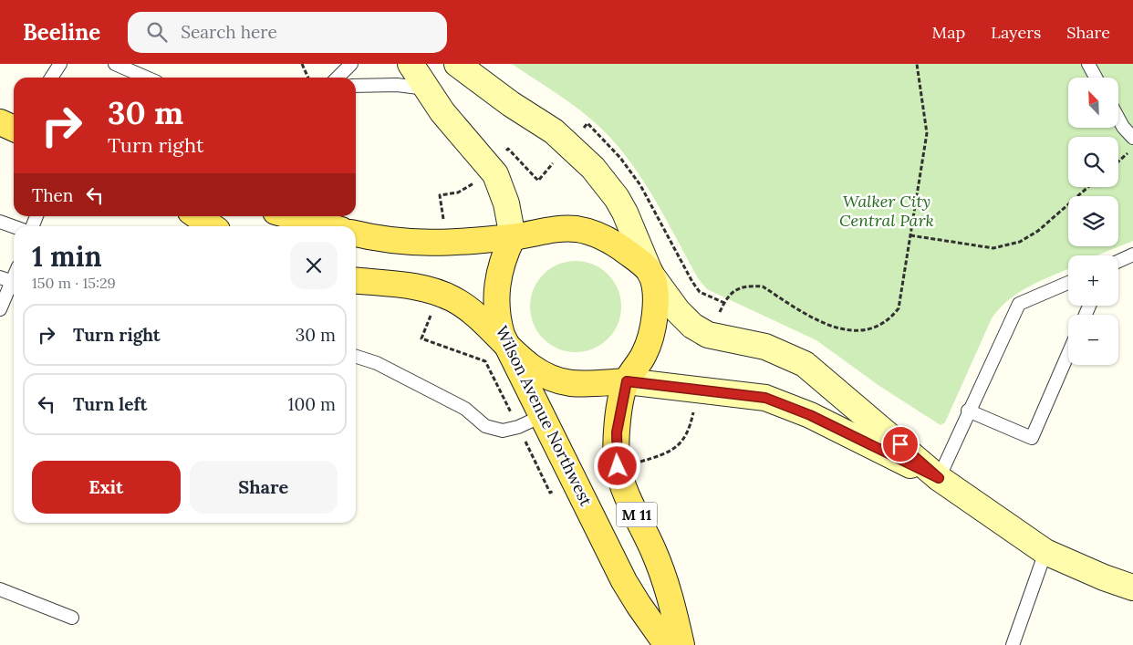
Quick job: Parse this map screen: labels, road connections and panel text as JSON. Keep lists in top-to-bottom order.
{
  "streets": {
    "main road": ["Wilson Avenue Northwest", "M 11"]
  },
  "crossings": [
    ["Wilson Avenue Northwest", "M 11"]
  ],
  "parks": ["Walker City Central Park"],
  "north": "top left",
  "page": {
    "header": "Beeline",
    "search": "Search here",
    "nav": ["Map", "Layers", "Share"],
    "map_buttons": ["+", "−"],
    "turn": ["30 m", "Turn right"],
    "then": "Then",
    "heading": ["1 min", "150 m · 15:29"],
    "list": [
      {
        "name": "Turn right",
        "value": "30 m"
      },
      {
        "name": "Turn left",
        "value": "100 m"
      }
    ],
    "buttons": ["Exit", "Share"]
  }
}
